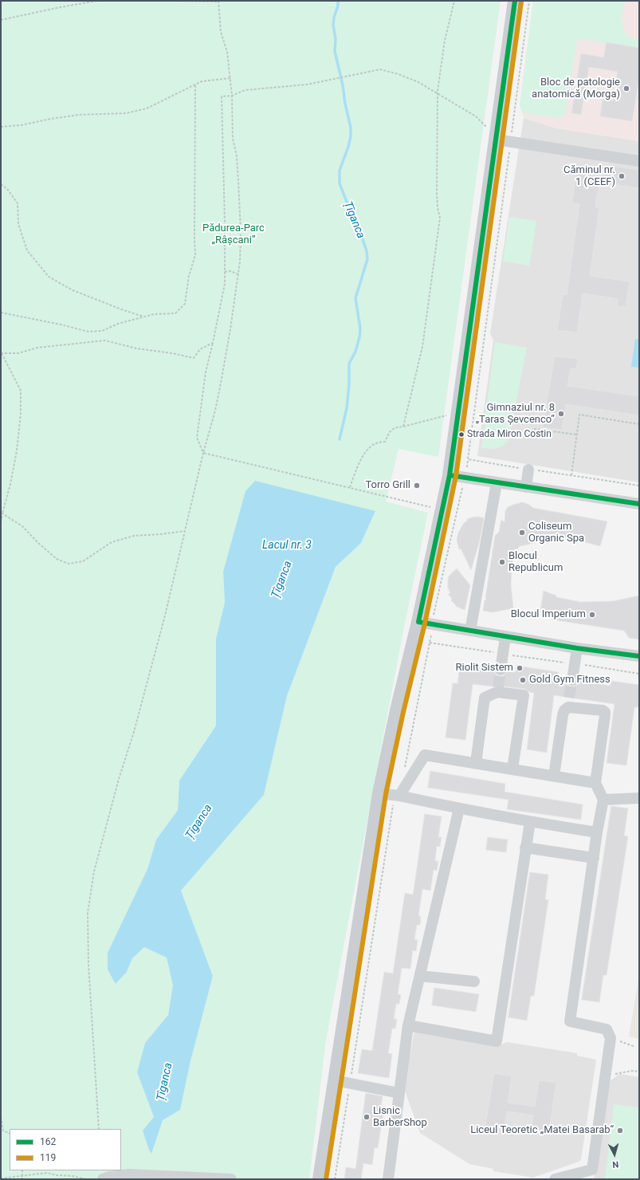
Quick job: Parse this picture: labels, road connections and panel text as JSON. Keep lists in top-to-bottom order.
{
  "water": ["Țîganca", "Lacul nr. 3"],
  "parks": ["Pădurea-Parc „Râșcani”"],
  "places": [
    "Bloc de patologie anatomică (Morga)",
    "Căminul nr. 1 (CEEF)",
    "Gimnaziul nr. 8 „Taras Șevcenco”",
    "Strada Miron Costin",
    "Torro Grill",
    "Coliseum Organic Spa",
    "Blocul Republicum",
    "Blocul Imperium",
    "Riolit Sistem",
    "Gold Gym Fitness",
    "Lisnic BarberShop",
    "Liceul Teoretic „Matei Basarab“"
  ],
  "lines": ["transit line 162", "transit line 119"],
  "legend": ["162", "119"],
  "north": "bottom"
}
